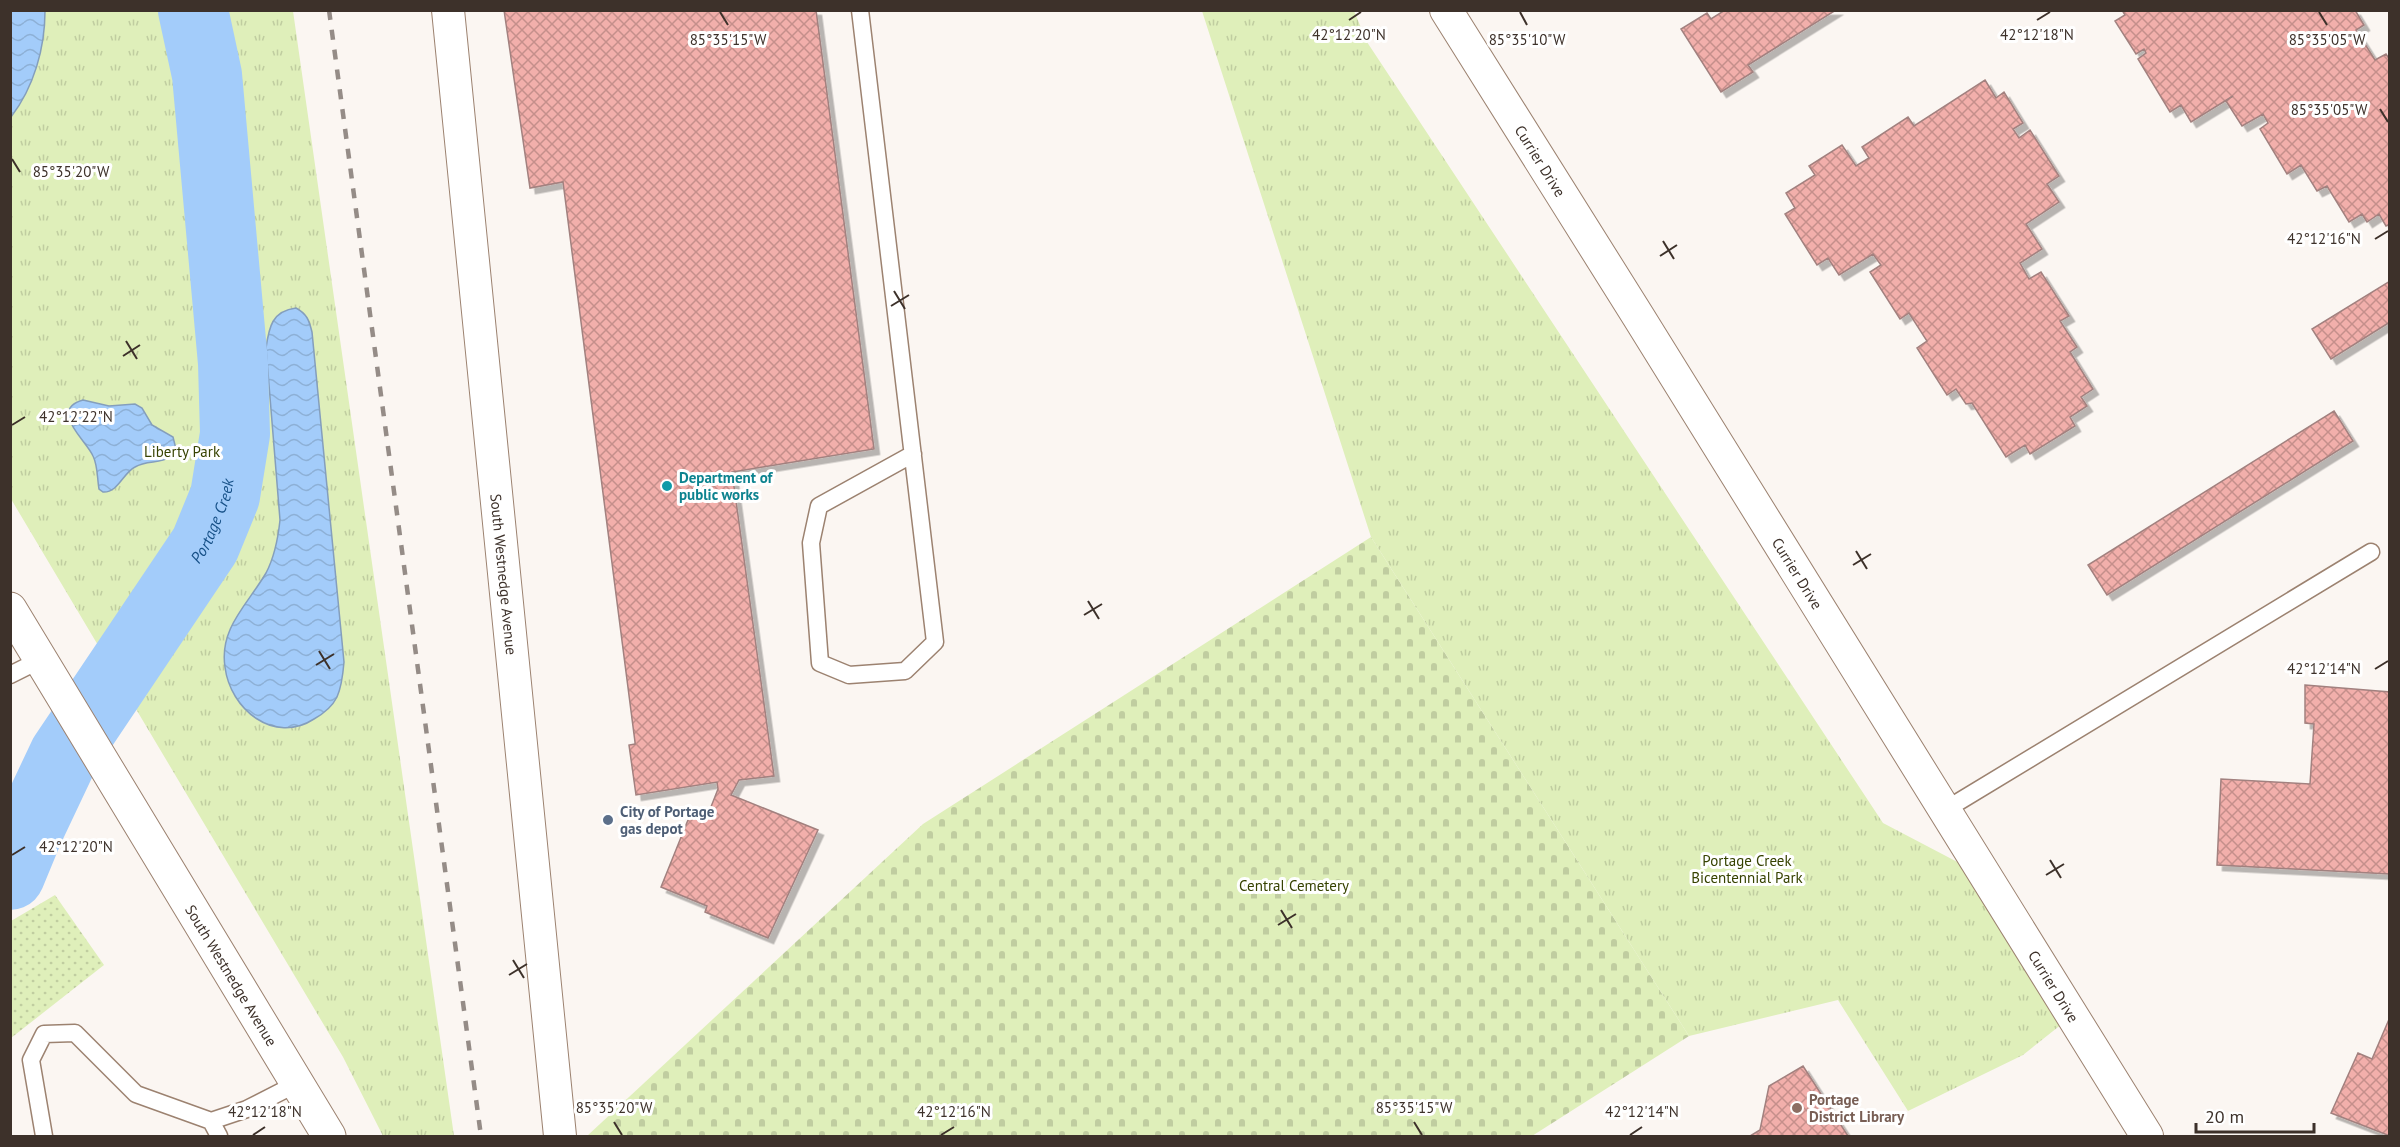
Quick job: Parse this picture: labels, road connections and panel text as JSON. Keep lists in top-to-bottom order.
{
  "streets": {
    "main road": ["South Westnedge Avenue"],
    "street": ["Currier Drive"]
  },
  "water": ["Portage Creek"],
  "parks": ["Liberty Park", "Portage Creek Bicentennial Park", "Central Cemetery"],
  "places": ["Department of public works", "City of Portage gas depot", "Portage District Library"],
  "scale_bar": "20 m",
  "coordinates": [
    "42°12'20\"N",
    "42°12'18\"N",
    "85°35'15\"W",
    "85°35'10\"W",
    "85°35'05\"W",
    "85°35'20\"W",
    "42°12'16\"N",
    "42°12'22\"N",
    "42°12'14\"N"
  ]
}
